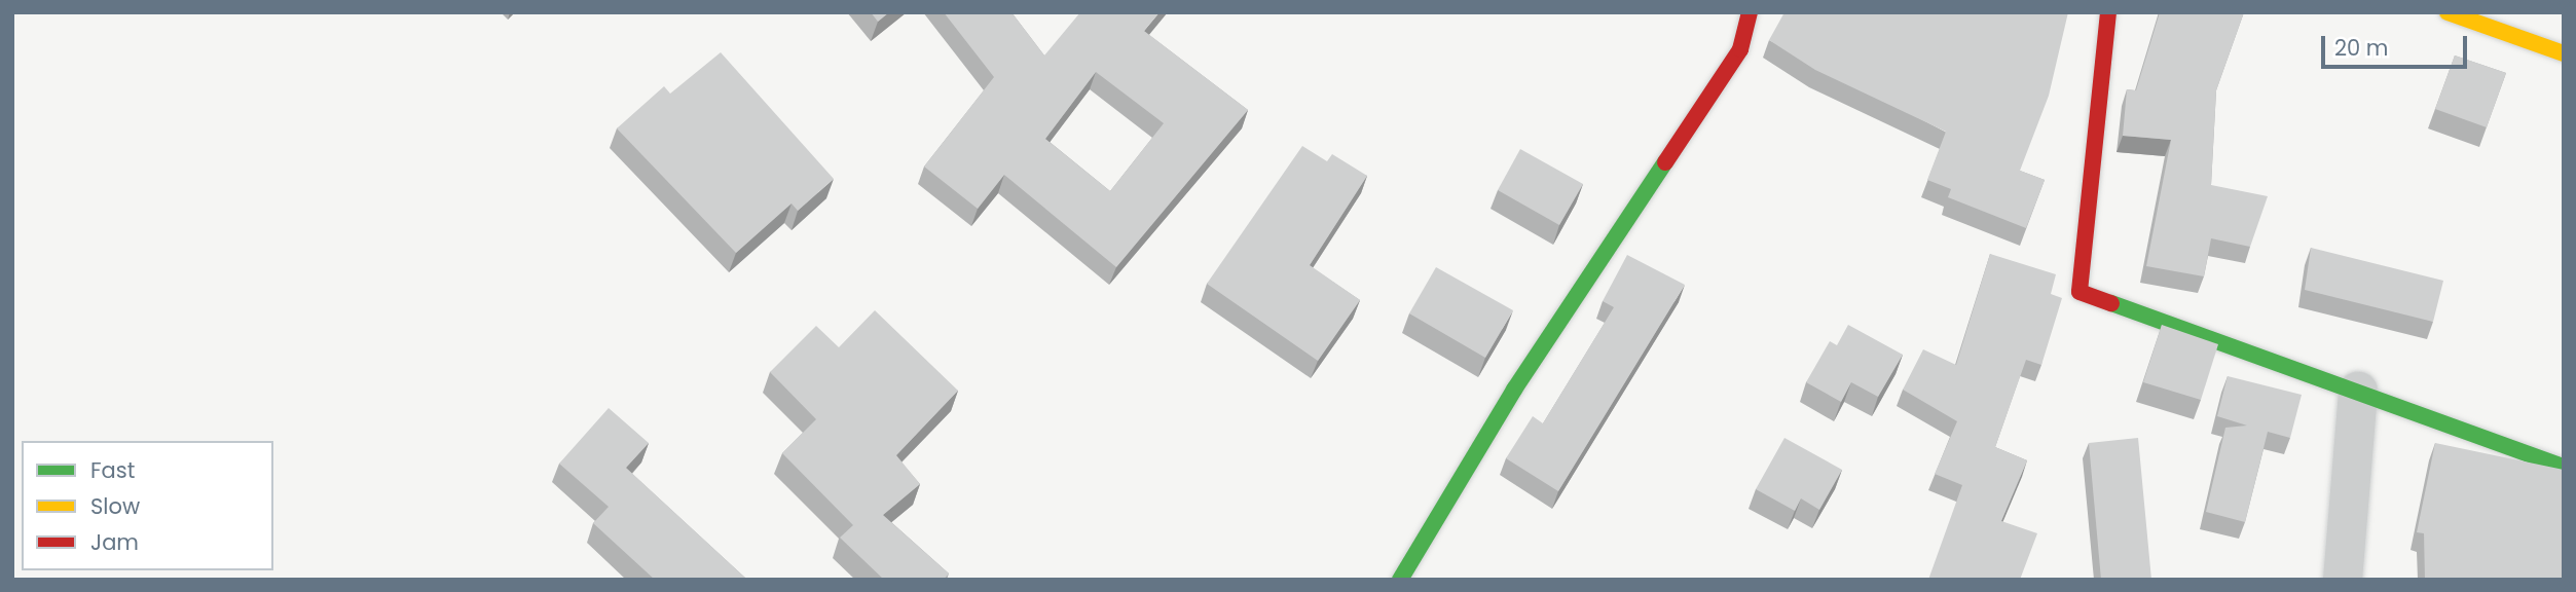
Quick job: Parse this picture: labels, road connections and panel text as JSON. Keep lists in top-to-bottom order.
{
  "legend": ["Fast", "Slow", "Jam"],
  "scale_bar": "20 m"
}
